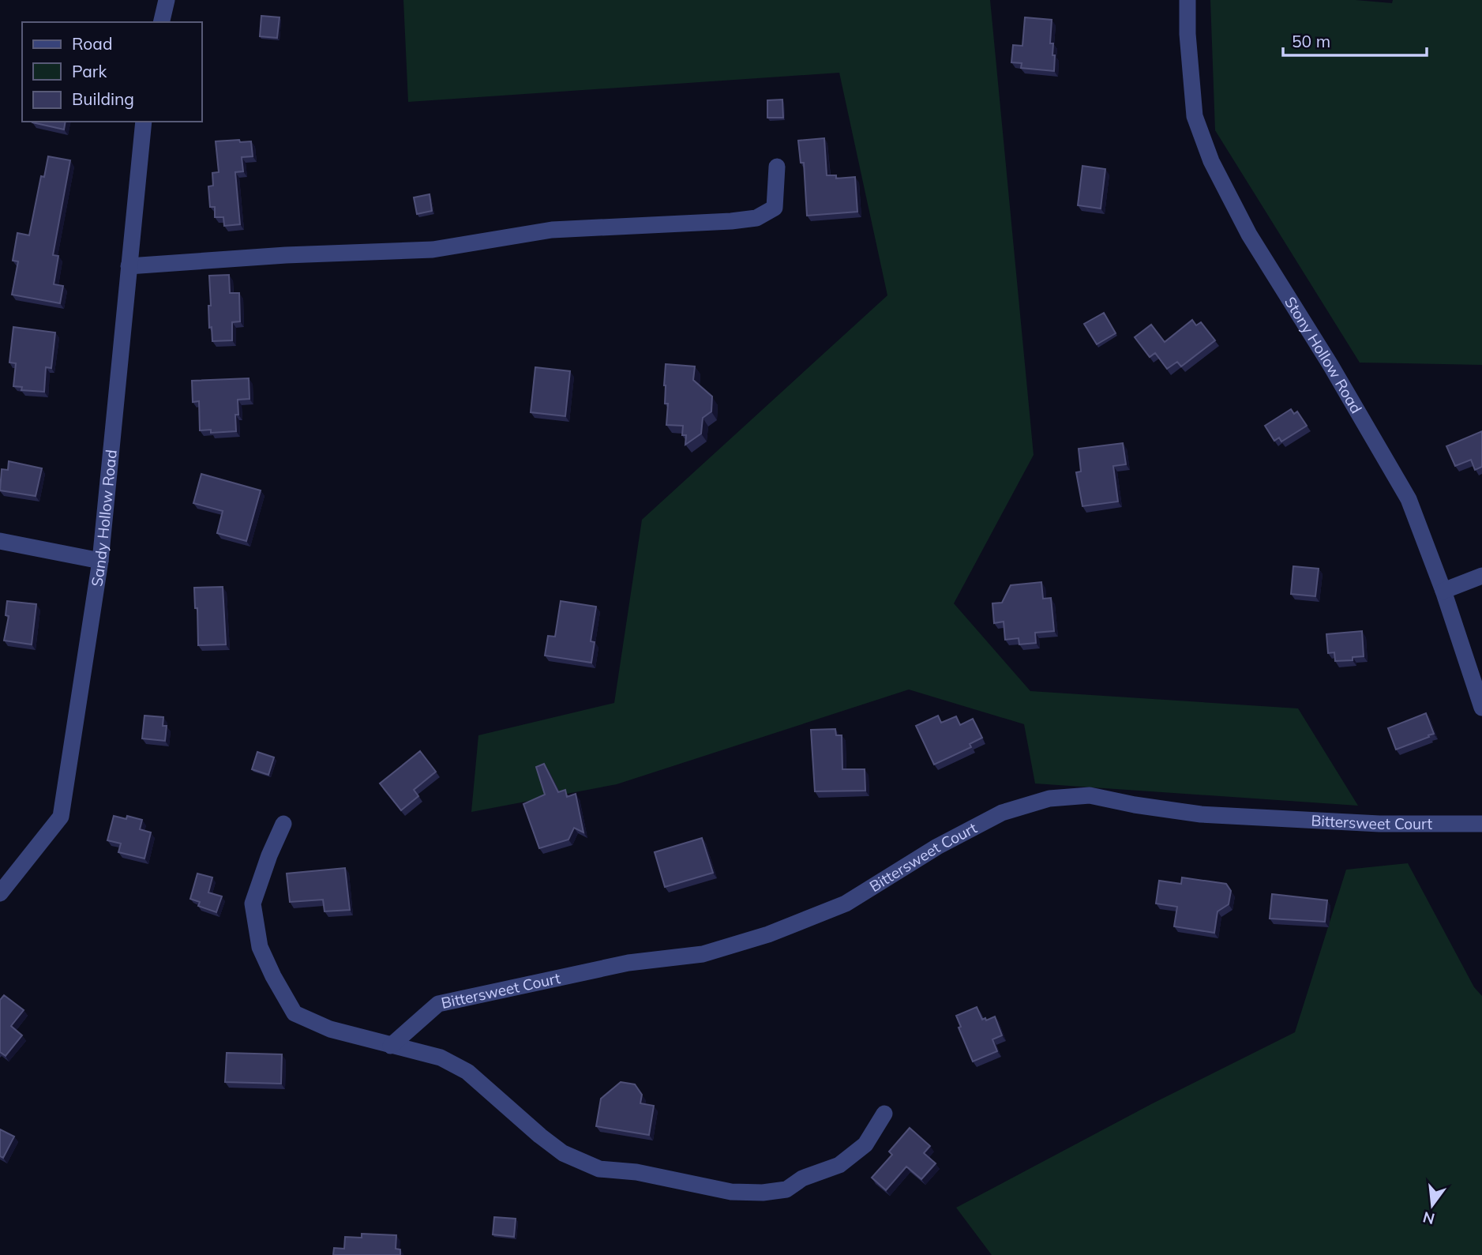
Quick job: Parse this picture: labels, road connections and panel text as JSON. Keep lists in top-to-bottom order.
{
  "streets": {
    "street": ["Stony Hollow Road", "Sandy Hollow Road", "Bittersweet Court"]
  },
  "legend": ["Road", "Park", "Building"],
  "scale_bar": "50 m",
  "north": "bottom"
}
